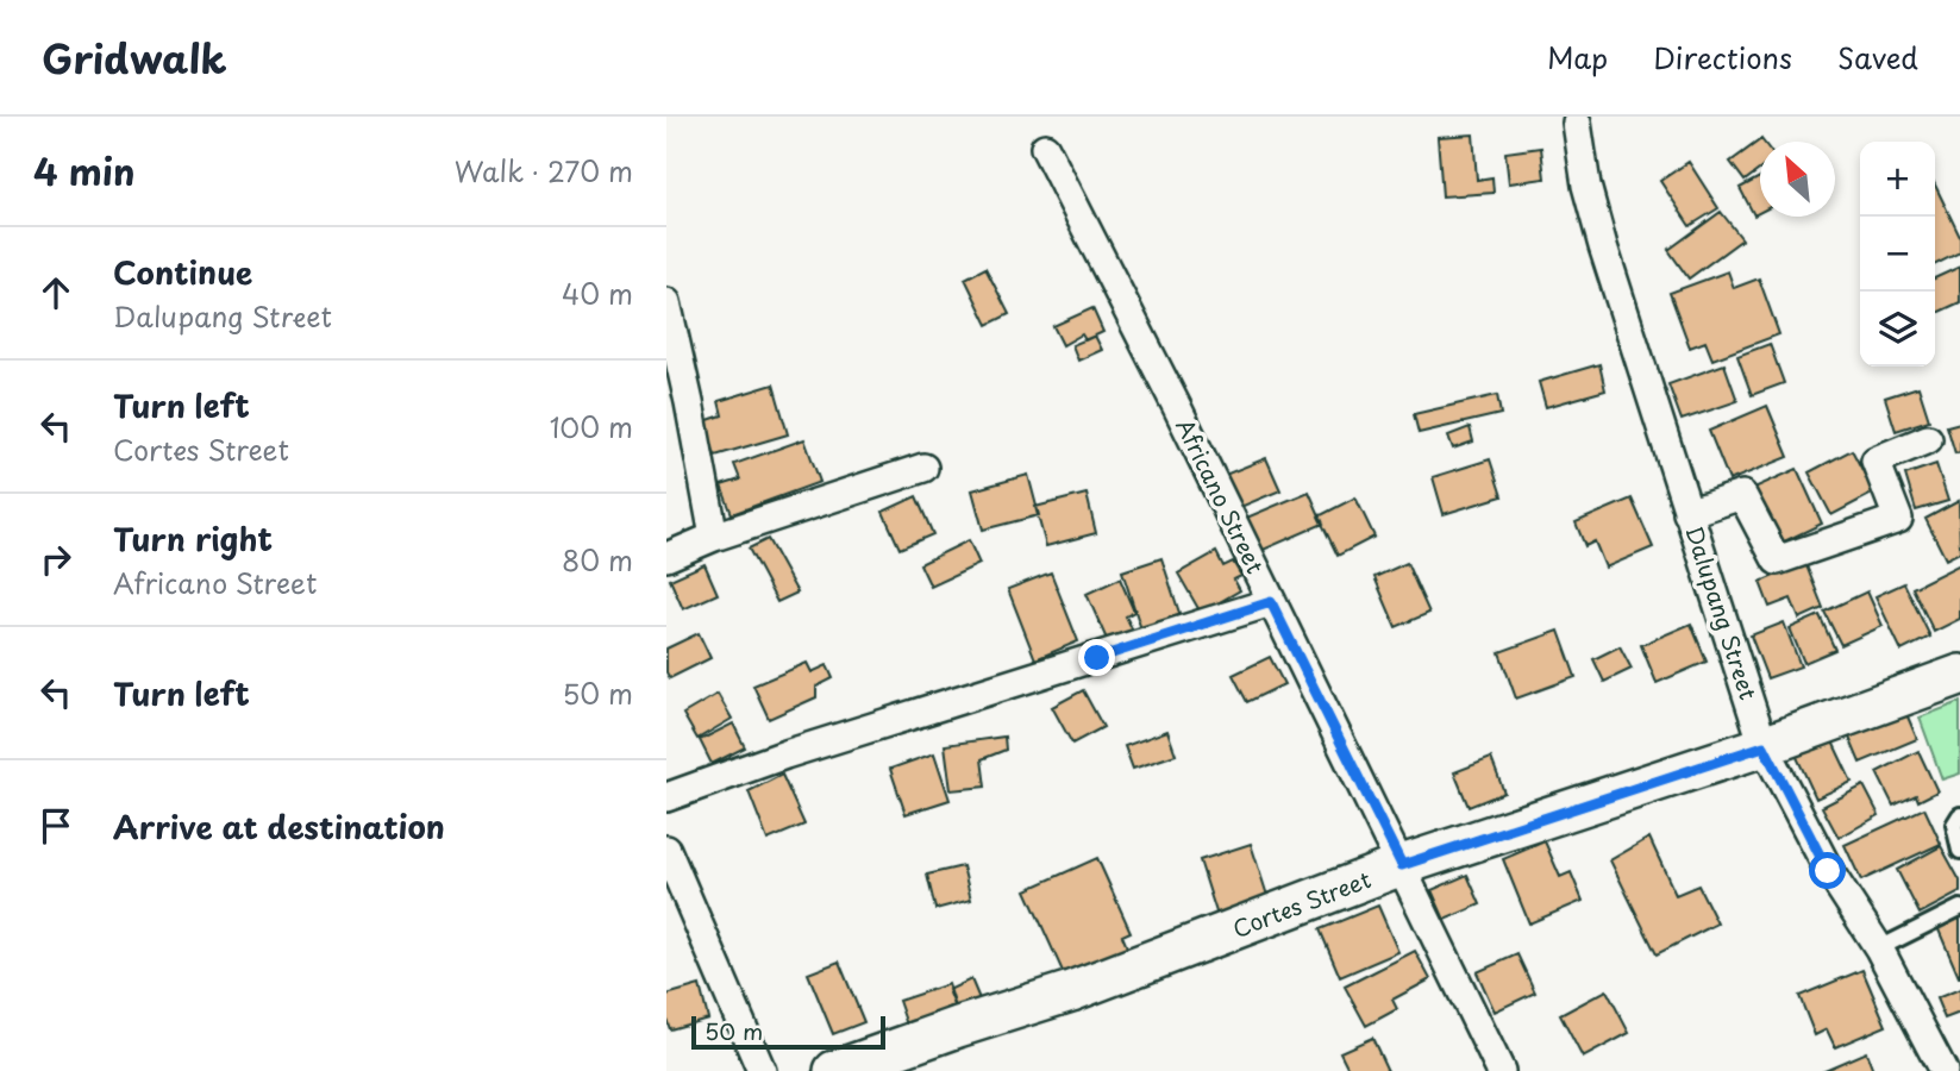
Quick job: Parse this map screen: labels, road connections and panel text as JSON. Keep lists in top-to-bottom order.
{
  "streets": {
    "street": ["Africano Street", "Dalupang Street", "Cortes Street"]
  },
  "crossings": [
    ["Africano Street", "Cortes Street"],
    ["Dalupang Street", "Cortes Street"]
  ],
  "scale_bar": "50 m",
  "north": "top left",
  "page": {
    "header": "Gridwalk",
    "nav": ["Map", "Directions", "Saved"],
    "heading": ["4 min", "Walk · 270 m"],
    "map_buttons": ["+", "−"],
    "list": [
      ["Continue", "Dalupang Street", "40 m"],
      ["Turn left", "Cortes Street", "100 m"],
      ["Turn right", "Africano Street", "80 m"],
      ["Turn left", "50 m"],
      "Arrive at destination"
    ],
    "scale": "50 m"
  }
}
